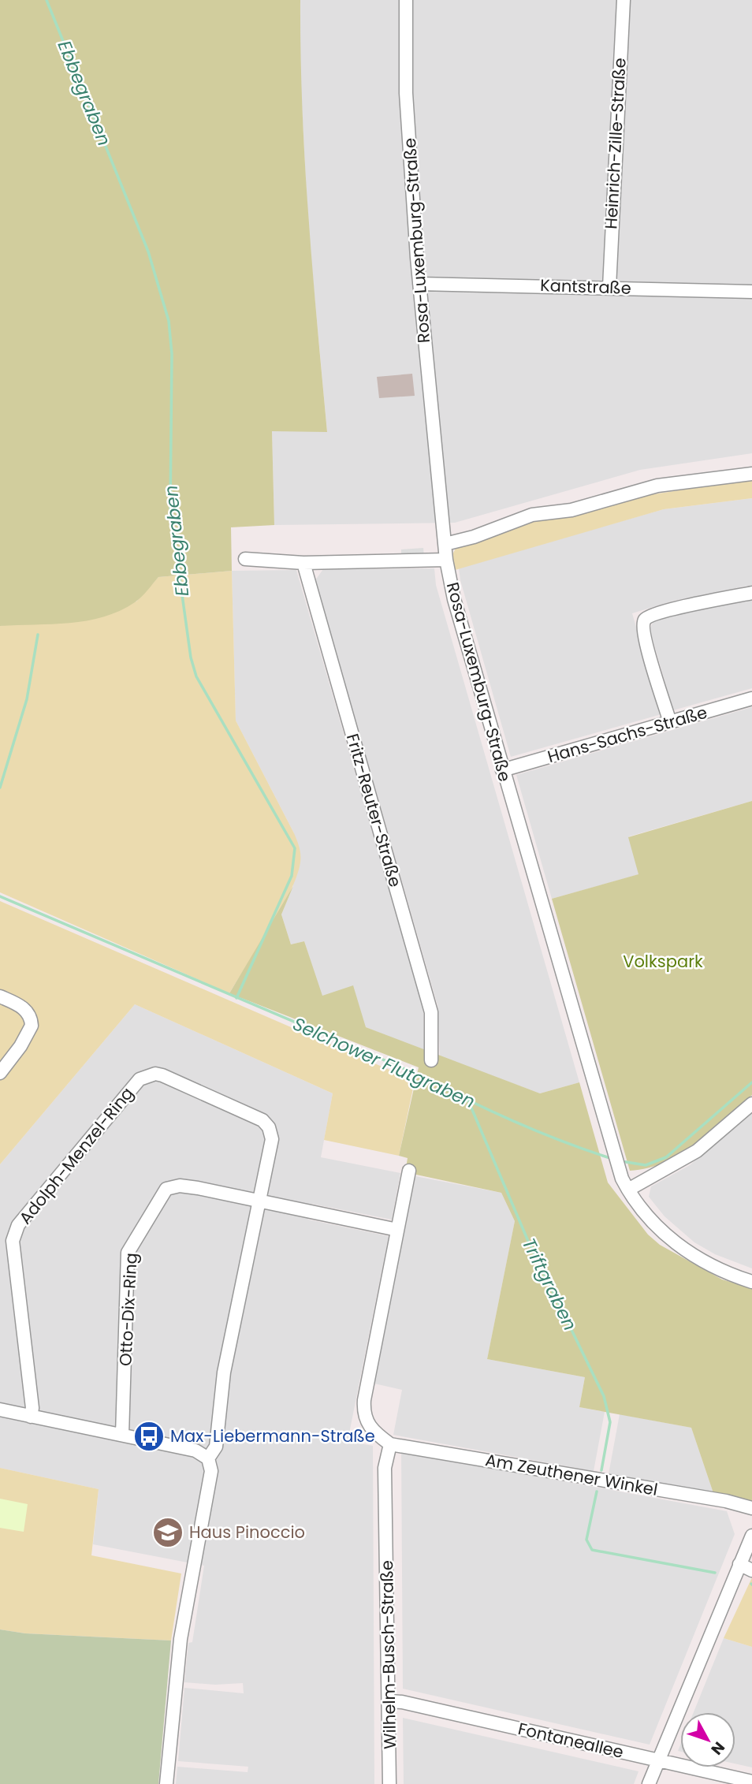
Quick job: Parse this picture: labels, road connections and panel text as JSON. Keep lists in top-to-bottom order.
{
  "streets": {
    "street": [
      "Heinrich-Zille-Straße",
      "Rosa-Luxemburg-Straße",
      "Kantstraße",
      "Hans-Sachs-Straße",
      "Fritz-Reuter-Straße",
      "Adolph-Menzel-Ring",
      "Otto-Dix-Ring",
      "Am Zeuthener Winkel",
      "Wilhelm-Busch-Straße",
      "Fontaneallee"
    ]
  },
  "crossings": [
    ["Heinrich-Zille-Straße", "Kantstraße"],
    ["Rosa-Luxemburg-Straße", "Kantstraße"],
    ["Rosa-Luxemburg-Straße", "Hans-Sachs-Straße"],
    ["Adolph-Menzel-Ring", "Otto-Dix-Ring"],
    ["Am Zeuthener Winkel", "Wilhelm-Busch-Straße"],
    ["Wilhelm-Busch-Straße", "Fontaneallee"]
  ],
  "water": ["Ebbegraben", "Selchower Flutgraben", "Triftgraben"],
  "parks": ["Volkspark"],
  "places": {
    "bus stop": ["Max-Liebermann-Straße"],
    "school or university": ["Haus Pinoccio"]
  },
  "north": "bottom right"
}
